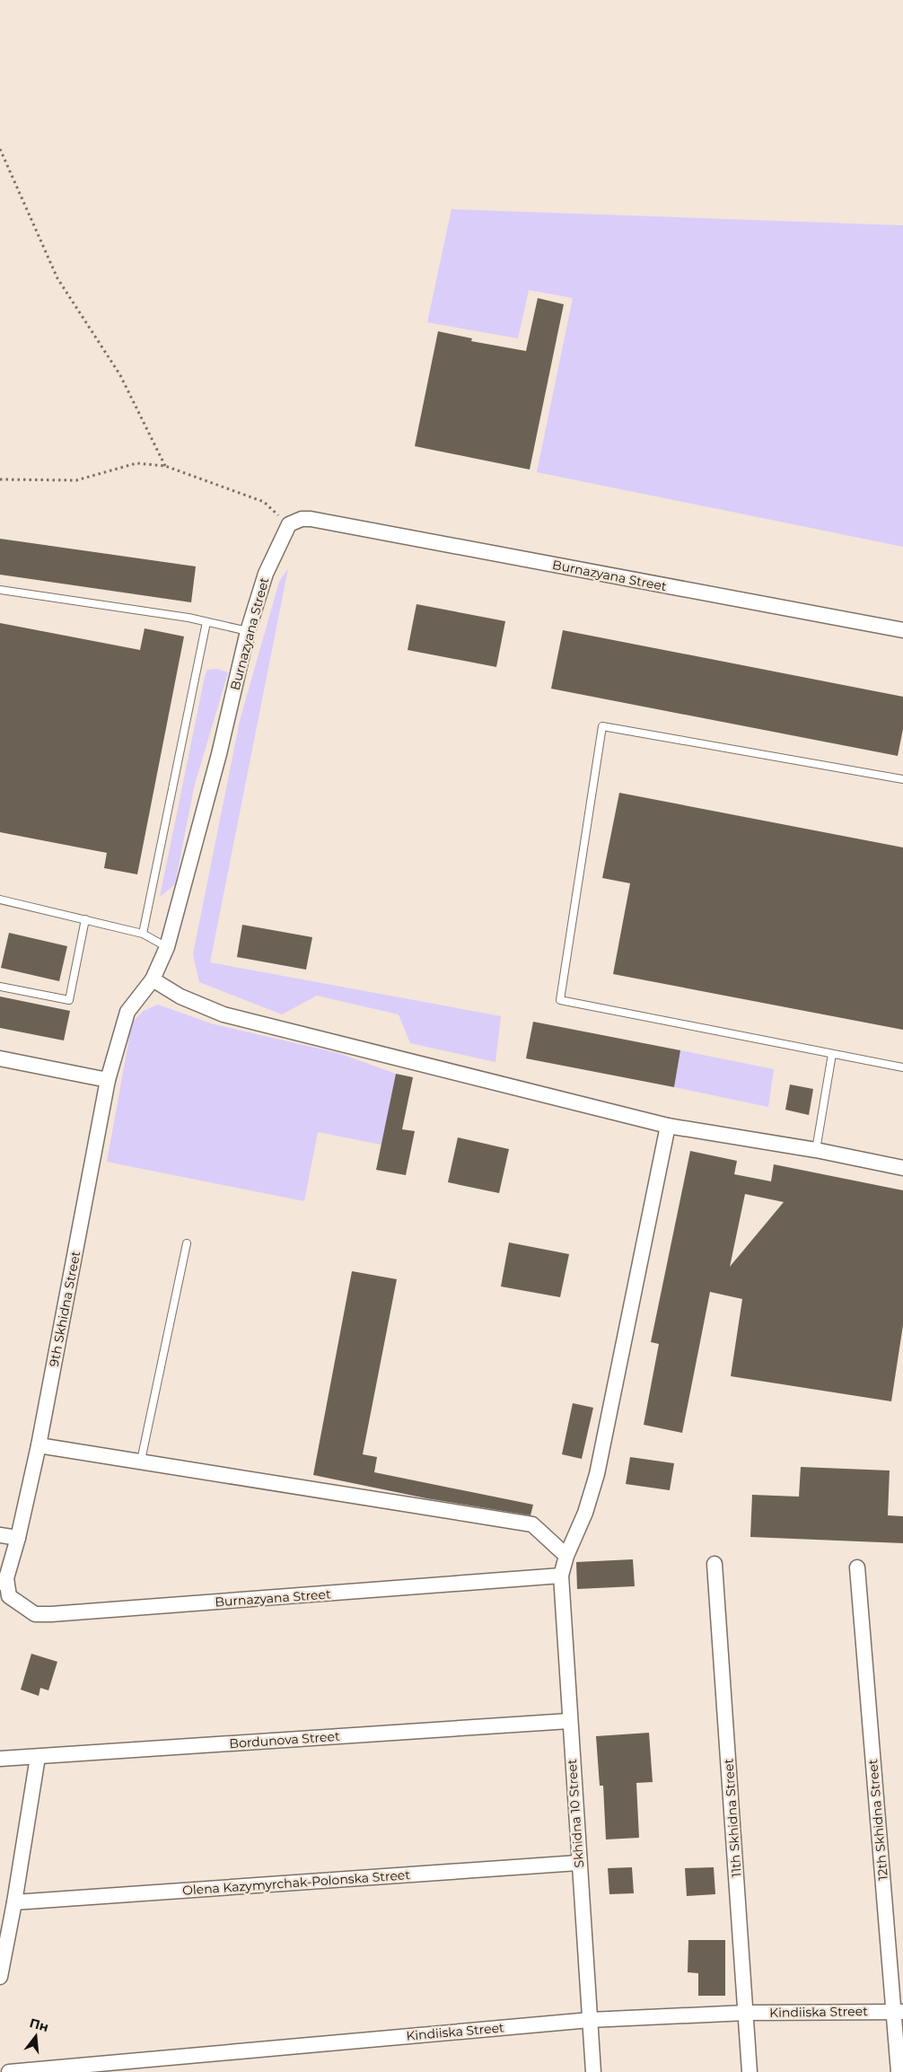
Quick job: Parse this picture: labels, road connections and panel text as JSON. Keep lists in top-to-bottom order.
{
  "streets": {
    "street": [
      "Burnazyana Street",
      "9th Skhidna Street",
      "Bordunova Street",
      "Skhidna 10 Street",
      "11th Skhidna Street",
      "12th Skhidna Street",
      "Olena Kazymyrchak-Polonska Street",
      "Kindiiska Street"
    ]
  },
  "crossings": [
    ["Burnazyana Street", "9th Skhidna Street"],
    ["Burnazyana Street", "Skhidna 10 Street"],
    ["Bordunova Street", "Skhidna 10 Street"],
    ["Skhidna 10 Street", "Olena Kazymyrchak-Polonska Street"],
    ["Skhidna 10 Street", "Kindiiska Street"],
    ["11th Skhidna Street", "Kindiiska Street"],
    ["12th Skhidna Street", "Kindiiska Street"]
  ],
  "north": "top"
}
